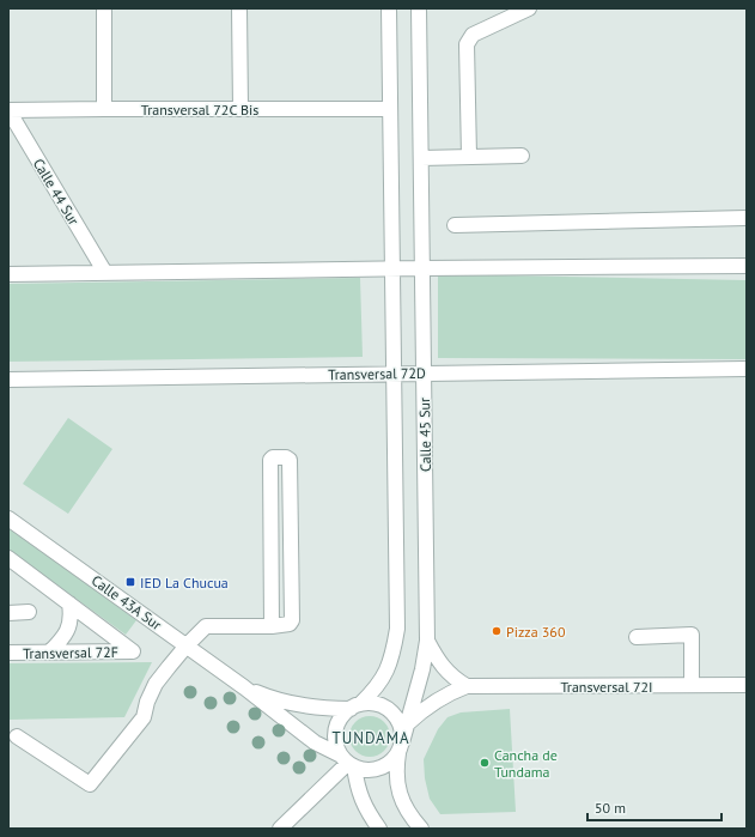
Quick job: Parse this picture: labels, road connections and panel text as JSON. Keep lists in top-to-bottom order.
{
  "streets": {
    "street": [
      "Transversal 72C Bis",
      "Calle 44 Sur",
      "Transversal 72D",
      "Calle 45 Sur",
      "Calle 43A Sur",
      "Transversal 72F",
      "Transversal 72I"
    ]
  },
  "crossings": [
    ["Transversal 72C Bis", "Calle 44 Sur"],
    ["Transversal 72C Bis", "Calle 45 Sur"],
    ["Transversal 72D", "Calle 45 Sur"],
    ["Calle 45 Sur", "Calle 43A Sur"],
    ["Calle 45 Sur", "Transversal 72I"]
  ],
  "districts": ["TUNDAMA"],
  "places": {
    "transit": ["IED La Chucua"],
    "other": ["Pizza 360", "Cancha de Tundama"]
  },
  "scale_bar": "50 m"
}
